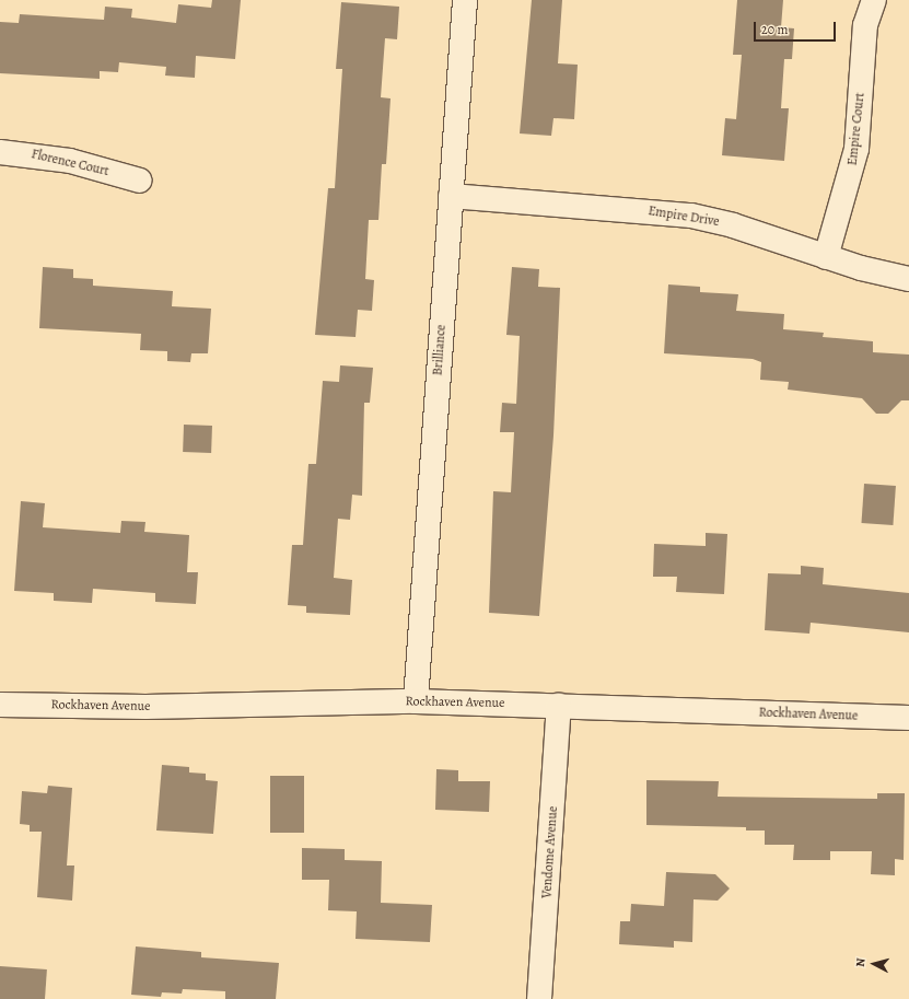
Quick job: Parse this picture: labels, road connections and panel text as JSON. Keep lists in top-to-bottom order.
{
  "streets": {
    "street": [
      "Empire Court",
      "Florence Court",
      "Empire Drive",
      "Brilliance",
      "Rockhaven Avenue",
      "Vendome Avenue"
    ]
  },
  "crossings": [
    ["Empire Court", "Empire Drive"],
    ["Empire Drive", "Brilliance"],
    ["Brilliance", "Rockhaven Avenue"],
    ["Rockhaven Avenue", "Vendome Avenue"]
  ],
  "scale_bar": "20 m",
  "north": "left"
}
